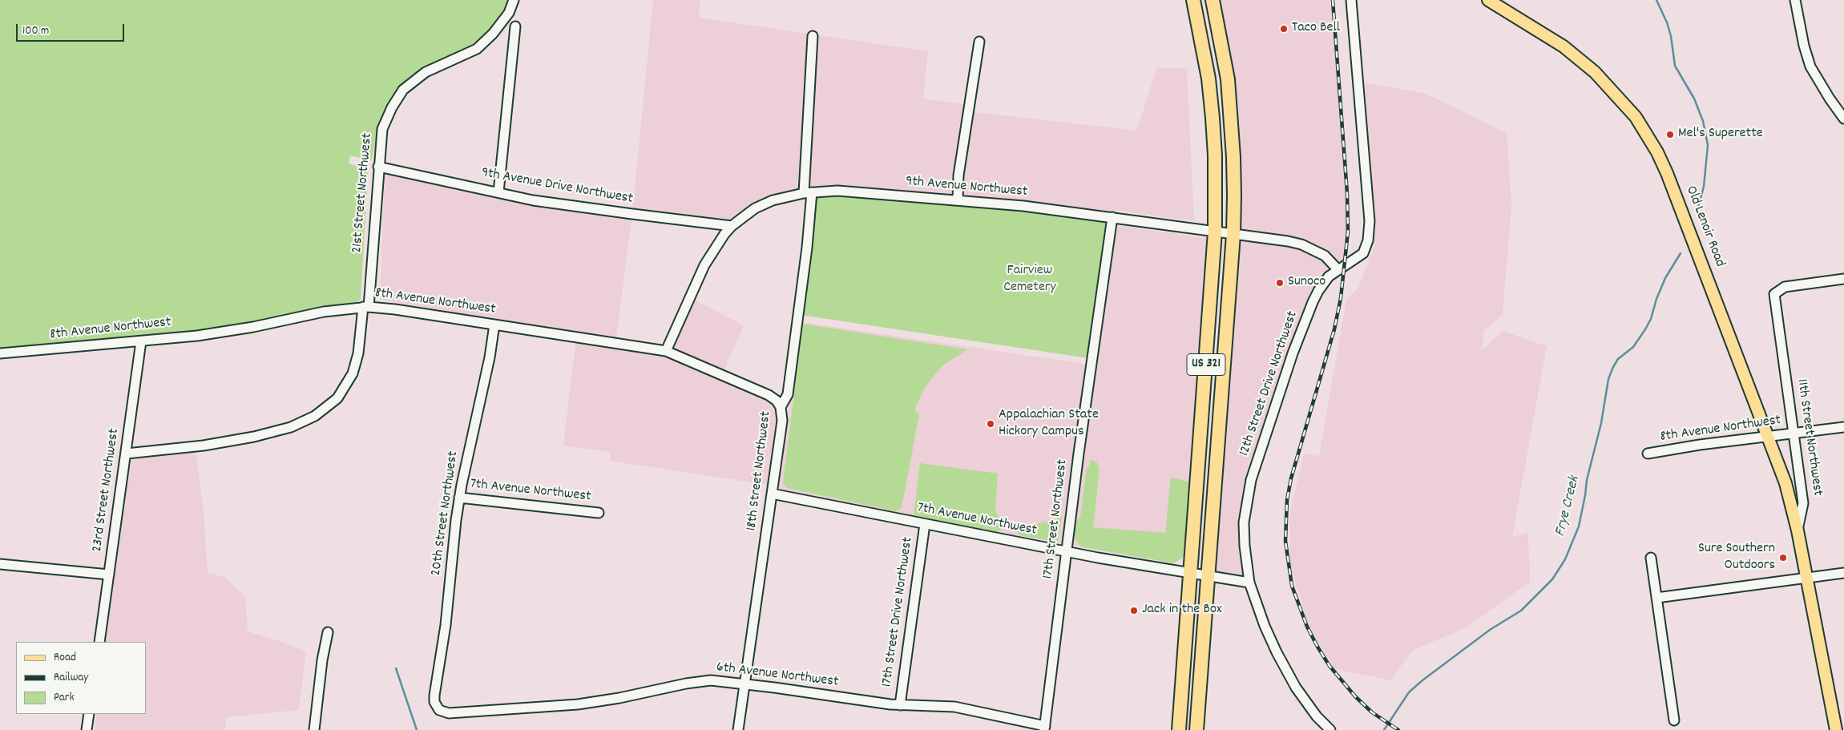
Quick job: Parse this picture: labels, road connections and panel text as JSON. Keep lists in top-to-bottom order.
{
  "streets": {
    "highway": ["US 321"],
    "main road": ["Old Lenoir Road", "11th Street Northwest"],
    "street": [
      "9th Avenue Drive Northwest",
      "9th Avenue Northwest",
      "21st Street Northwest",
      "8th Avenue Northwest",
      "12th Street Drive Northwest",
      "18th Street Northwest",
      "23rd Street Northwest",
      "7th Avenue Northwest",
      "20th Street Northwest",
      "17th Street Northwest",
      "17th Street Drive Northwest",
      "6th Avenue Northwest"
    ]
  },
  "crossings": [
    ["9th Avenue Drive Northwest", "9th Avenue Northwest"],
    ["9th Avenue Drive Northwest", "21st Street Northwest"],
    ["9th Avenue Northwest", "8th Avenue Northwest"],
    ["9th Avenue Northwest", "US 321"],
    ["9th Avenue Northwest", "12th Street Drive Northwest"],
    ["9th Avenue Northwest", "18th Street Northwest"],
    ["9th Avenue Northwest", "17th Street Northwest"],
    ["21st Street Northwest", "8th Avenue Northwest"],
    ["21st Street Northwest", "23rd Street Northwest"],
    ["Old Lenoir Road", "8th Avenue Northwest"],
    ["Old Lenoir Road", "11th Street Northwest"],
    ["8th Avenue Northwest", "11th Street Northwest"],
    ["8th Avenue Northwest", "18th Street Northwest"],
    ["8th Avenue Northwest", "23rd Street Northwest"],
    ["8th Avenue Northwest", "20th Street Northwest"],
    ["US 321", "7th Avenue Northwest"],
    ["12th Street Drive Northwest", "7th Avenue Northwest"],
    ["18th Street Northwest", "7th Avenue Northwest"],
    ["18th Street Northwest", "6th Avenue Northwest"],
    ["7th Avenue Northwest", "20th Street Northwest"],
    ["7th Avenue Northwest", "17th Street Northwest"],
    ["7th Avenue Northwest", "17th Street Drive Northwest"],
    ["20th Street Northwest", "6th Avenue Northwest"],
    ["17th Street Northwest", "6th Avenue Northwest"],
    ["17th Street Drive Northwest", "6th Avenue Northwest"]
  ],
  "water": ["Frye Creek"],
  "parks": ["Fairview Cemetery"],
  "places": [
    "Taco Bell",
    "Mel's Superette",
    "Sunoco",
    "Appalachian State Hickory Campus",
    "Sure Southern Outdoors",
    "Jack in the Box"
  ],
  "legend": ["Road", "Railway", "Park"],
  "scale_bar": "100 m"
}
